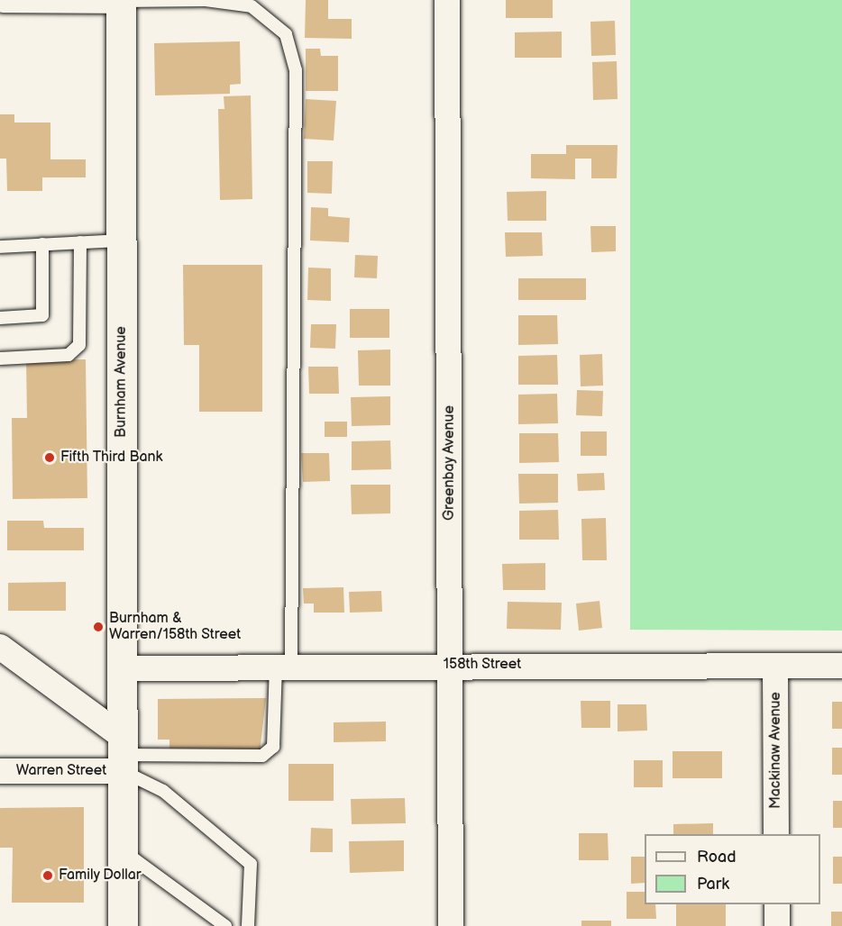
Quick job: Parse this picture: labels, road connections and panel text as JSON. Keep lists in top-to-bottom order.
{
  "streets": {
    "main road": ["Burnham Avenue"],
    "street": [
      "Greenbay Avenue",
      "158th Street",
      "Mackinaw Avenue",
      "Warren Street"
    ]
  },
  "crossings": [
    ["Burnham Avenue", "158th Street"],
    ["Burnham Avenue", "Warren Street"],
    ["Greenbay Avenue", "158th Street"],
    ["158th Street", "Mackinaw Avenue"]
  ],
  "places": ["Fifth Third Bank", "Burnham & Warren/158th Street", "Family Dollar"],
  "legend": ["Road", "Park"]
}
